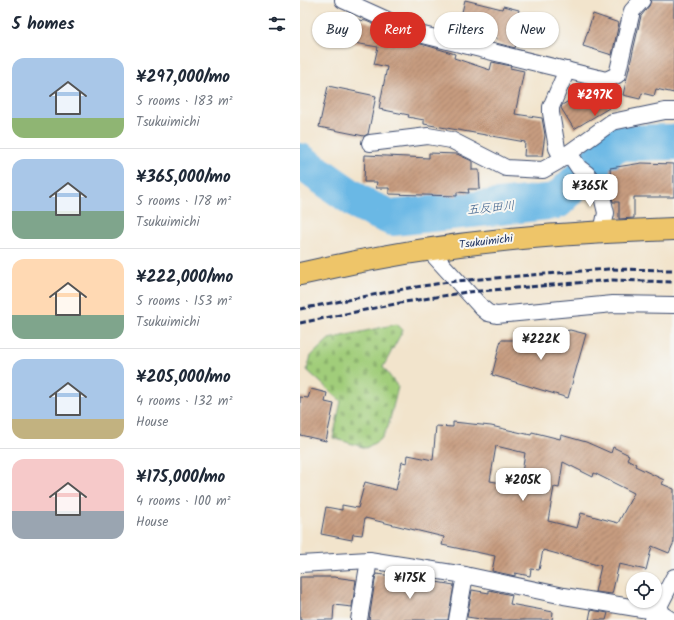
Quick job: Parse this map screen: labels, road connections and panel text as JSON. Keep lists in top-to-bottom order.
{
  "streets": {
    "main road": ["Tsukuimichi"]
  },
  "water": ["五反田川"],
  "page": {
    "heading": "5 homes",
    "chip": [
      "Buy",
      "Rent",
      "Filters",
      "New"
    ],
    "list": [
      {
        "name": "¥297,000/mo",
        "note": "5 rooms · 183 m² · Tsukuimichi"
      },
      {
        "name": "¥365,000/mo",
        "note": "5 rooms · 178 m² · Tsukuimichi"
      },
      {
        "name": "¥222,000/mo",
        "note": "5 rooms · 153 m² · Tsukuimichi"
      },
      {
        "name": "¥205,000/mo",
        "note": "4 rooms · 132 m² · House"
      },
      {
        "name": "¥175,000/mo",
        "note": "4 rooms · 100 m² · House"
      }
    ],
    "price": [
      "¥297K",
      "¥365K",
      "¥222K",
      "¥205K",
      "¥175K"
    ]
  }
}
